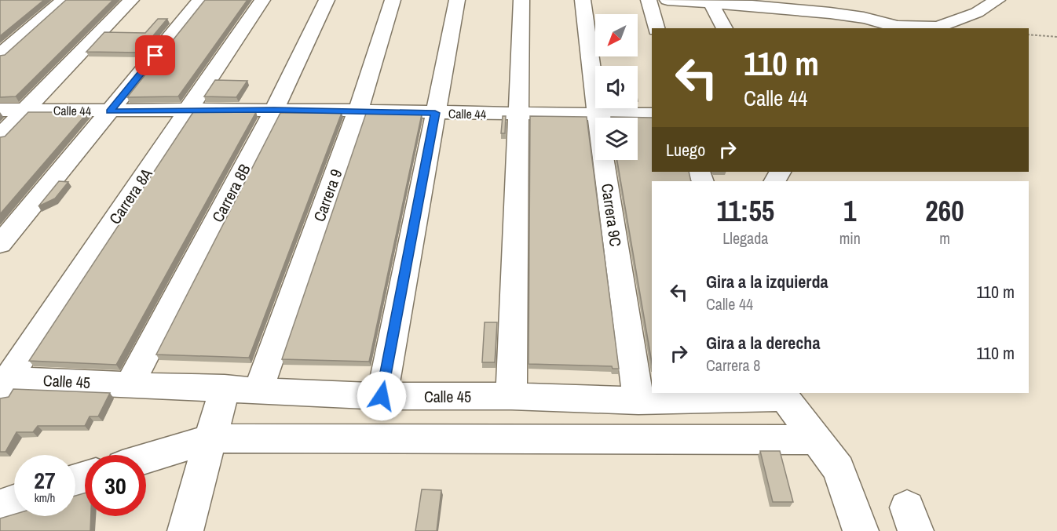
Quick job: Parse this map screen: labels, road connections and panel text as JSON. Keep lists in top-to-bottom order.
{
  "streets": {
    "street": [
      "Calle 44",
      "Carrera 8B",
      "Carrera 9",
      "Carrera 8A",
      "Carrera 9C",
      "Calle 45"
    ]
  },
  "crossings": [
    ["Calle 44", "Carrera 8B"],
    ["Calle 44", "Carrera 9"],
    ["Calle 44", "Carrera 8A"],
    ["Calle 44", "Carrera 9C"],
    ["Carrera 8B", "Calle 45"],
    ["Carrera 9", "Calle 45"],
    ["Carrera 8A", "Calle 45"],
    ["Carrera 9C", "Calle 45"]
  ],
  "north": "bottom left",
  "page": {
    "turn": ["110 m", "Calle 44"],
    "then": "Luego",
    "eta": [
      "11:55",
      "Llegada",
      "1",
      "min",
      "260",
      "m"
    ],
    "list": [
      {
        "name": "Gira a la izquierda",
        "note": "Calle 44",
        "value": "110 m"
      },
      {
        "name": "Gira a la derecha",
        "note": "Carrera 8",
        "value": "110 m"
      }
    ],
    "speed": "27 km/h",
    "limit": "30"
  }
}
